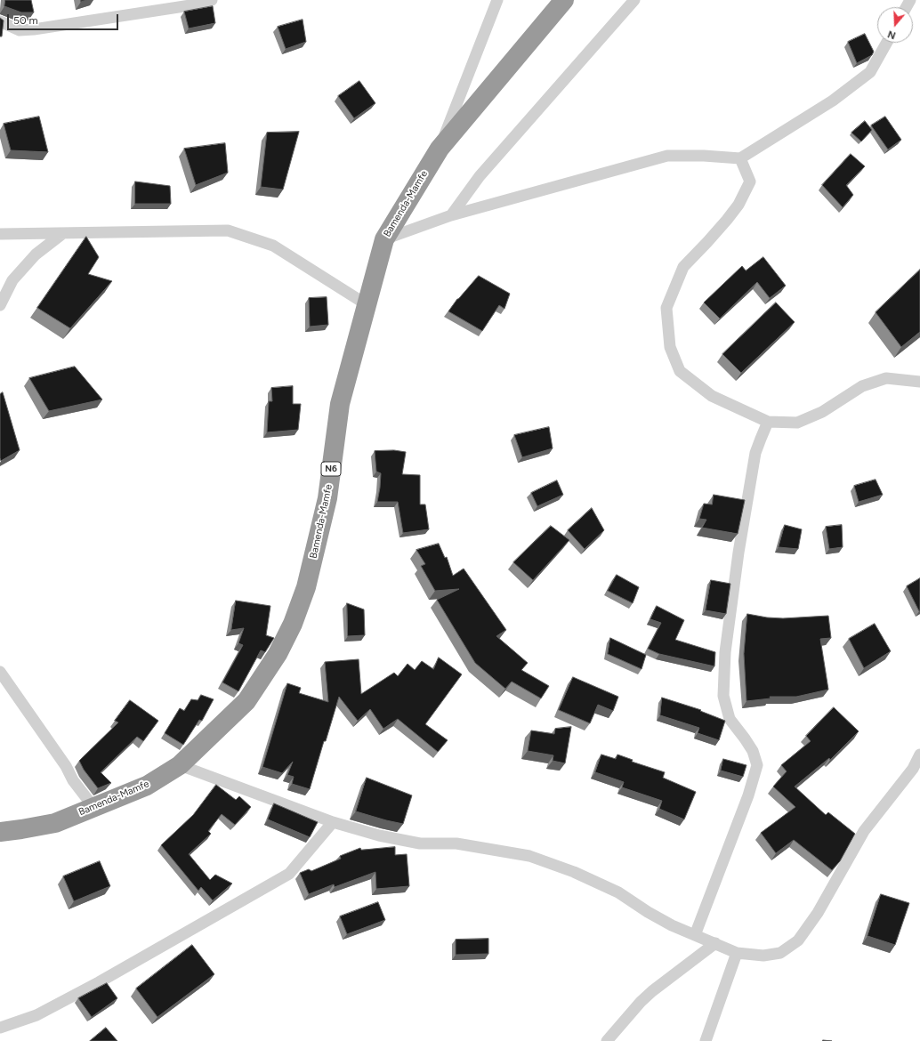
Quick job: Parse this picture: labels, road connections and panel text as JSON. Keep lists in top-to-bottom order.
{
  "streets": {
    "highway": ["Bamenda-Mamfe", "N6"]
  },
  "scale_bar": "50 m",
  "north": "bottom"
}
